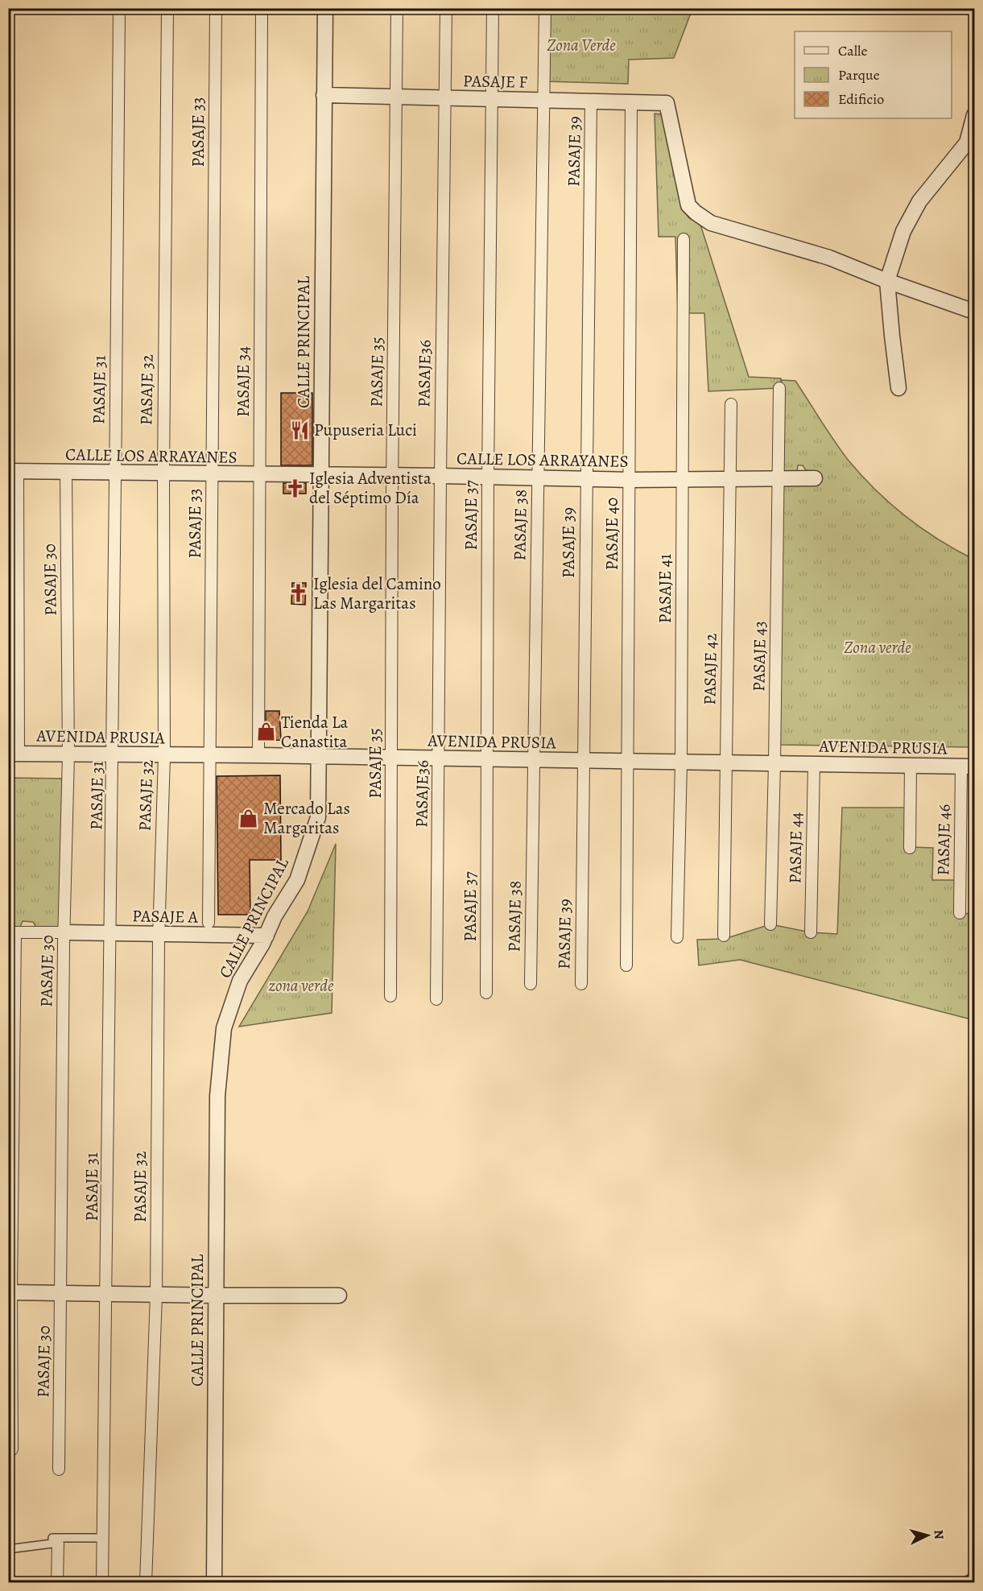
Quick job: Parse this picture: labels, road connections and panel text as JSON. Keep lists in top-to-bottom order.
{
  "streets": {
    "street": [
      "PASAJE F",
      "PASAJE 33",
      "PASAJE 39",
      "CALLE PRINCIPAL",
      "PASAJE 35",
      "PASAJE36",
      "PASAJE 34",
      "PASAJE 31",
      "PASAJE 32",
      "CALLE LOS ARRAYANES",
      "PASAJE 37",
      "PASAJE 38",
      "PASAJE 40",
      "PASAJE 30",
      "PASAJE 41",
      "PASAJE 43",
      "PASAJE 42",
      "AVENIDA PRUSIA",
      "PASAJE 46",
      "PASAJE 44",
      "PASAJE A"
    ]
  },
  "crossings": [
    ["PASAJE F", "PASAJE 39"],
    ["PASAJE F", "CALLE PRINCIPAL"],
    ["PASAJE F", "PASAJE 35"],
    ["PASAJE F", "PASAJE36"],
    ["PASAJE F", "PASAJE 37"],
    ["PASAJE F", "PASAJE 38"],
    ["PASAJE F", "PASAJE 40"],
    ["PASAJE 33", "CALLE LOS ARRAYANES"],
    ["PASAJE 33", "AVENIDA PRUSIA"],
    ["PASAJE 39", "CALLE LOS ARRAYANES"],
    ["PASAJE 39", "AVENIDA PRUSIA"],
    ["CALLE PRINCIPAL", "CALLE LOS ARRAYANES"],
    ["CALLE PRINCIPAL", "AVENIDA PRUSIA"],
    ["CALLE PRINCIPAL", "PASAJE A"],
    ["PASAJE 35", "CALLE LOS ARRAYANES"],
    ["PASAJE 35", "AVENIDA PRUSIA"],
    ["PASAJE36", "CALLE LOS ARRAYANES"],
    ["PASAJE36", "AVENIDA PRUSIA"],
    ["PASAJE 34", "CALLE LOS ARRAYANES"],
    ["PASAJE 34", "AVENIDA PRUSIA"],
    ["PASAJE 31", "CALLE LOS ARRAYANES"],
    ["PASAJE 31", "AVENIDA PRUSIA"],
    ["PASAJE 31", "PASAJE A"],
    ["PASAJE 32", "CALLE LOS ARRAYANES"],
    ["PASAJE 32", "AVENIDA PRUSIA"],
    ["PASAJE 32", "PASAJE A"],
    ["CALLE LOS ARRAYANES", "PASAJE 37"],
    ["CALLE LOS ARRAYANES", "PASAJE 38"],
    ["CALLE LOS ARRAYANES", "PASAJE 40"],
    ["CALLE LOS ARRAYANES", "PASAJE 30"],
    ["CALLE LOS ARRAYANES", "PASAJE 41"],
    ["CALLE LOS ARRAYANES", "PASAJE 43"],
    ["CALLE LOS ARRAYANES", "PASAJE 42"],
    ["PASAJE 37", "AVENIDA PRUSIA"],
    ["PASAJE 38", "AVENIDA PRUSIA"],
    ["PASAJE 40", "AVENIDA PRUSIA"],
    ["PASAJE 30", "AVENIDA PRUSIA"],
    ["PASAJE 30", "PASAJE A"],
    ["PASAJE 41", "AVENIDA PRUSIA"],
    ["PASAJE 43", "AVENIDA PRUSIA"],
    ["PASAJE 42", "AVENIDA PRUSIA"],
    ["AVENIDA PRUSIA", "PASAJE 46"],
    ["AVENIDA PRUSIA", "PASAJE 44"]
  ],
  "parks": ["Zona Verde", "Zona verde", "zona verde"],
  "places": {
    "restaurant": ["Pupuseria Luci"],
    "church": ["Iglesia Adventista del Séptimo Día", "Iglesia del Camino Las Margaritas"],
    "shop": ["Tienda La Canastita", "Mercado Las Margaritas"]
  },
  "legend": ["Calle", "Parque", "Edificio"],
  "north": "right"
}
